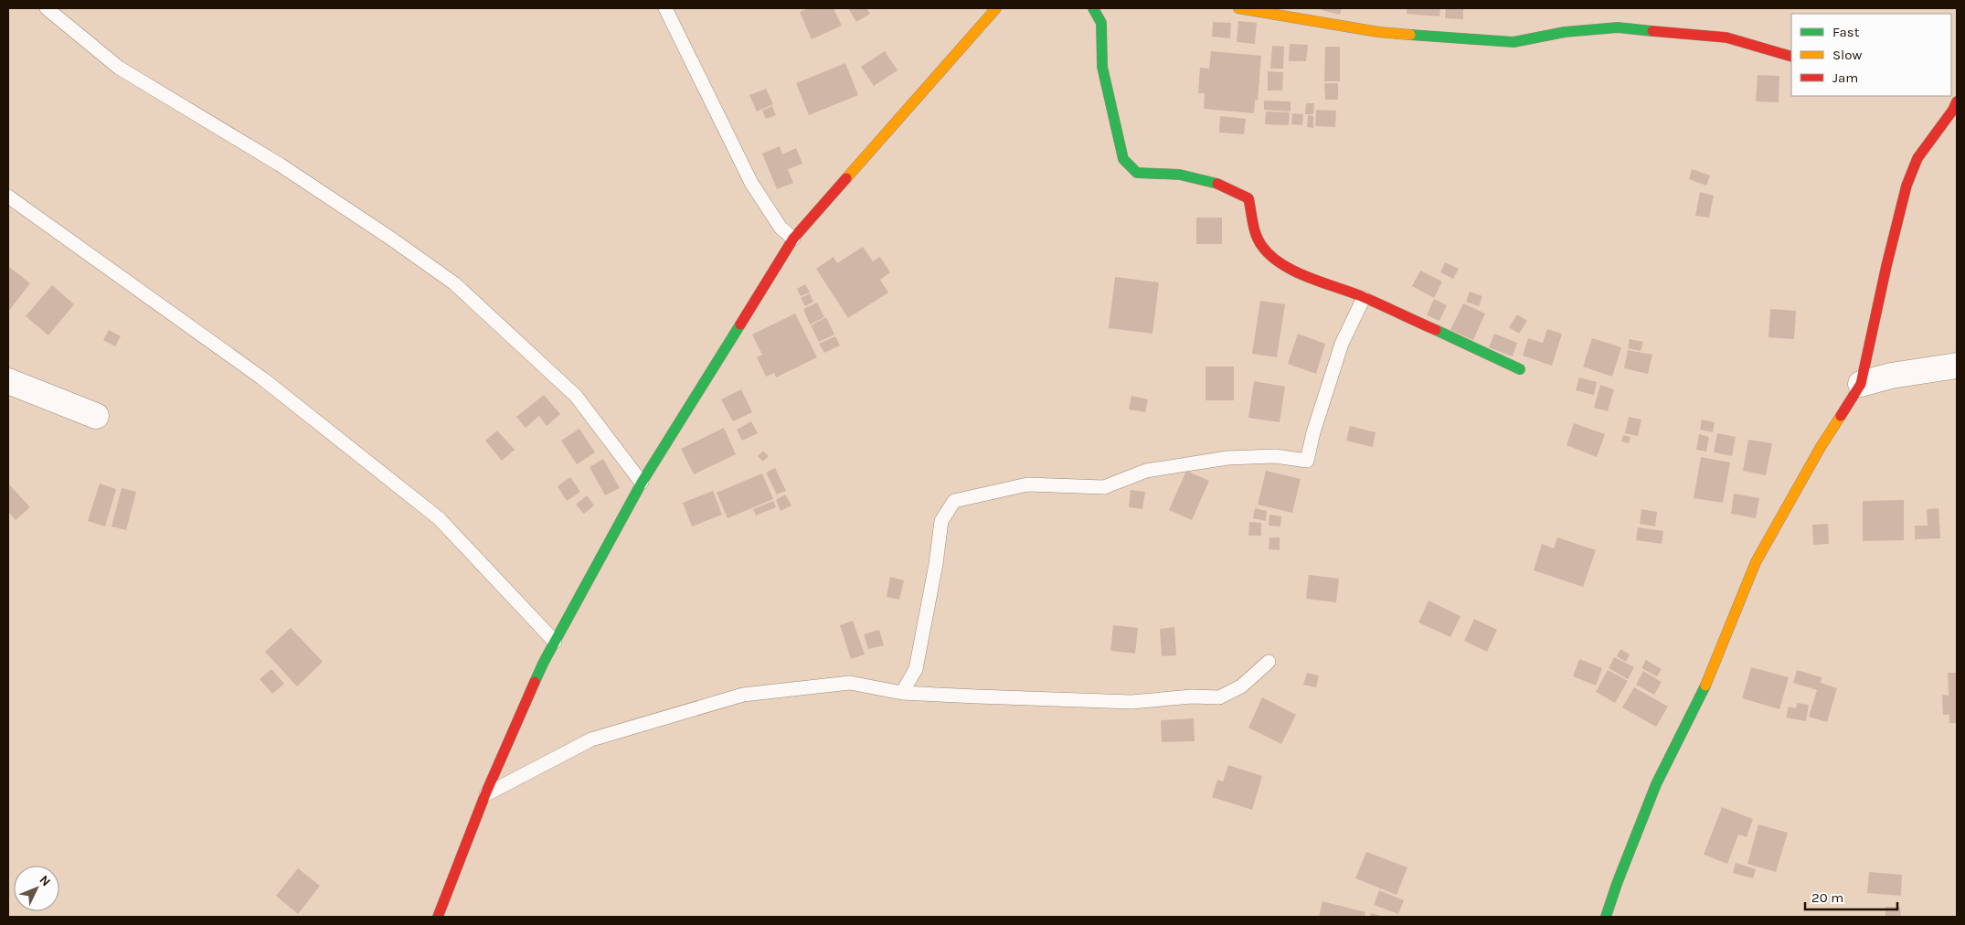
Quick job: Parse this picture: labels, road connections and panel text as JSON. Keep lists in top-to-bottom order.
{
  "legend": ["Fast", "Slow", "Jam"],
  "scale_bar": "20 m",
  "north": "top right"
}
